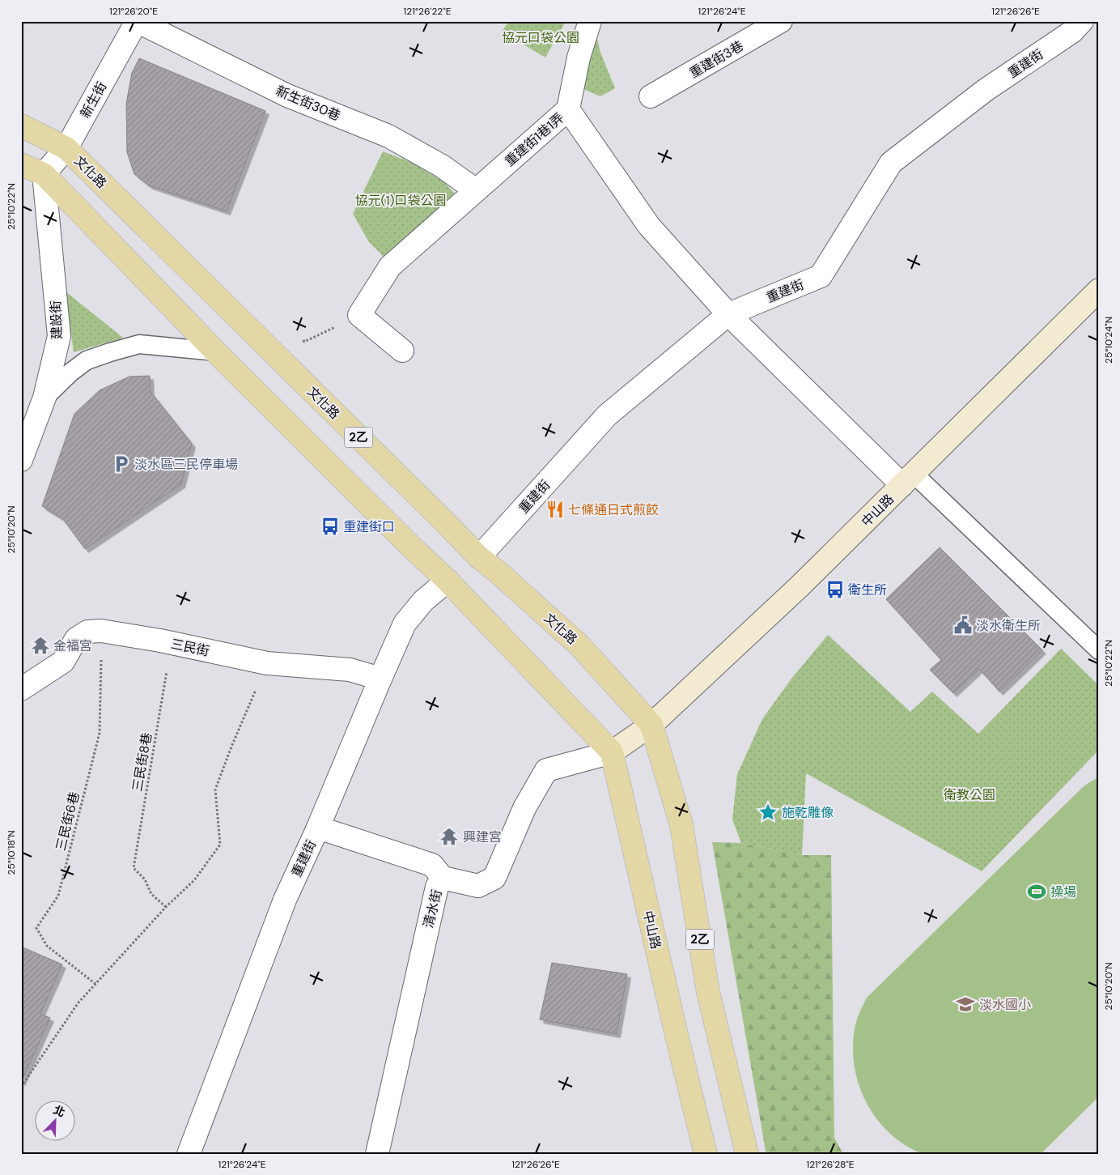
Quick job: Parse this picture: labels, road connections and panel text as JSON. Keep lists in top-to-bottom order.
{
  "streets": {
    "main road": ["文化路", "2乙", "中山路"],
    "street": [
      "重建街3巷",
      "重建街",
      "新生街",
      "新生街30巷",
      "重建街1巷1弄",
      "建設街",
      "三民街",
      "清水街"
    ],
    "path": ["三民街8巷", "三民街6巷"]
  },
  "crossings": [
    ["重建街", "重建街1巷1弄"],
    ["重建街", "文化路"],
    ["重建街", "三民街"],
    ["新生街", "新生街30巷"],
    ["新生街", "文化路"],
    ["新生街", "建設街"],
    ["新生街30巷", "重建街1巷1弄"],
    ["重建街1巷1弄", "中山路"],
    ["文化路", "2乙"],
    ["文化路", "中山路"],
    ["2乙", "中山路"],
    ["中山路", "清水街"],
    ["三民街", "三民街8巷"],
    ["三民街", "三民街6巷"]
  ],
  "parks": ["協元口袋公園", "協元(1)口袋公園", "衛教公園"],
  "places": {
    "parking": ["淡水區三民停車場"],
    "restaurant": ["七條通日式煎餃"],
    "bus stop": ["重建街口", "衛生所"],
    "public building": ["淡水衛生所"],
    "temple": ["金福宮", "興建宮"],
    "place": ["施乾雕像"],
    "sports": ["操場"],
    "school or university": ["淡水國小"]
  },
  "north": "top right",
  "coordinates": [
    "121°26'20\"E",
    "121°26'22\"E",
    "121°26'24\"E",
    "121°26'26\"E",
    "25°10'22\"N",
    "25°10'24\"N",
    "25°10'20\"N",
    "25°10'18\"N",
    "121°26'28\"E"
  ]
}
